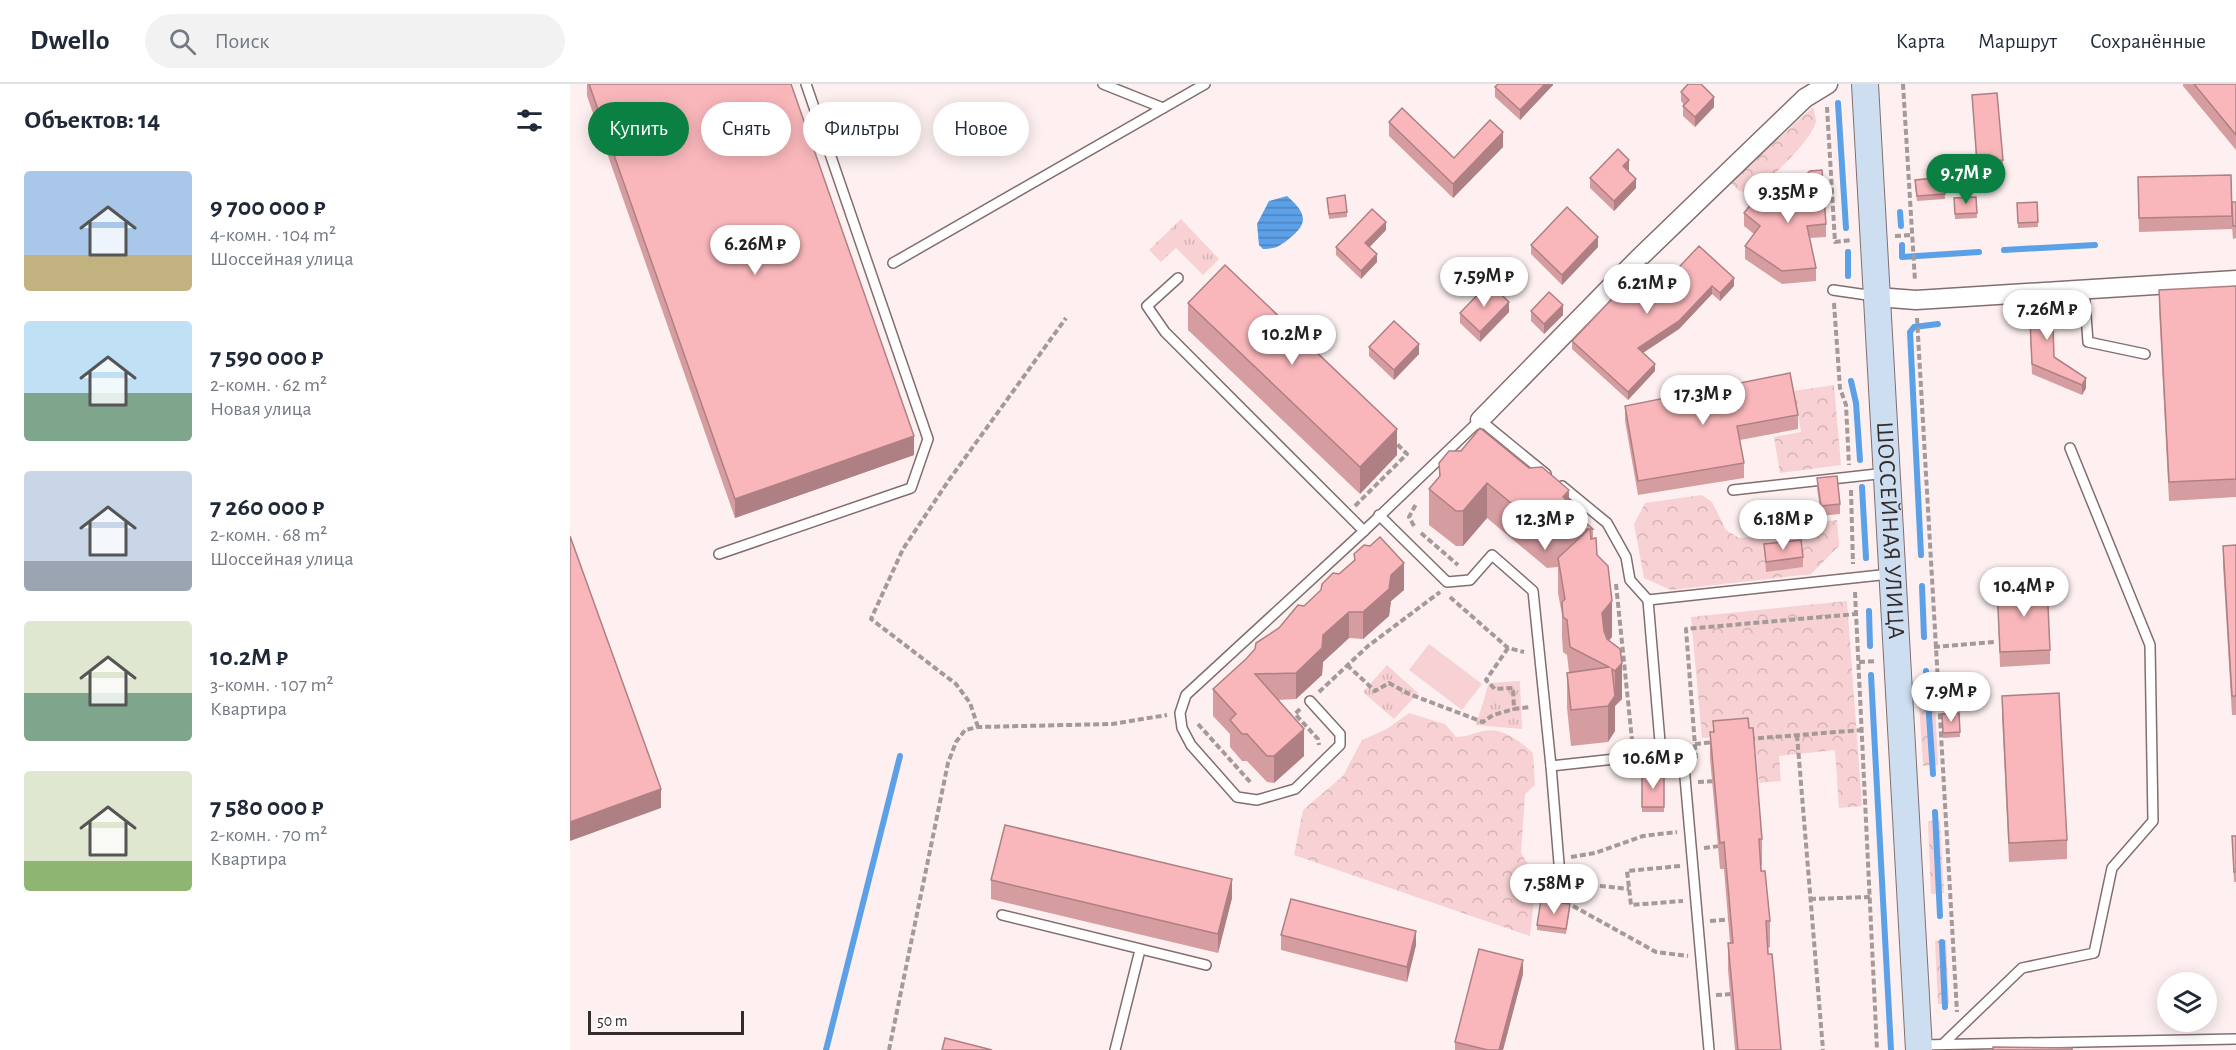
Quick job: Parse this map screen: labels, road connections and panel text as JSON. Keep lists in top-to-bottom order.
{
  "streets": {
    "main road": ["ШОССЕЙНАЯ УЛИЦА"]
  },
  "scale_bar": "50 m",
  "page": {
    "header": "Dwello",
    "search": "Поиск",
    "nav": ["Карта", "Маршрут", "Сохранённые"],
    "heading": "Объектов: 14",
    "chip": [
      "Купить",
      "Снять",
      "Фильтры",
      "Новое"
    ],
    "price": [
      "9.7M ₽",
      "9.35M ₽",
      "6.26M ₽",
      "7.59M ₽",
      "6.21M ₽",
      "7.26M ₽",
      "10.2M ₽",
      "17.3M ₽",
      "12.3M ₽",
      "6.18M ₽",
      "10.4M ₽",
      "7.9M ₽",
      "10.6M ₽",
      "7.58M ₽"
    ],
    "list": [
      {
        "name": "9 700 000 ₽",
        "note": "4-комн. · 104 m² · Шоссейная улица"
      },
      {
        "name": "7 590 000 ₽",
        "note": "2-комн. · 62 m² · Новая улица"
      },
      {
        "name": "7 260 000 ₽",
        "note": "2-комн. · 68 m² · Шоссейная улица"
      },
      {
        "name": "10.2M ₽",
        "note": "3-комн. · 107 m² · Квартира"
      },
      {
        "name": "7 580 000 ₽",
        "note": "2-комн. · 70 m² · Квартира"
      }
    ],
    "scale": "50 m"
  }
}
